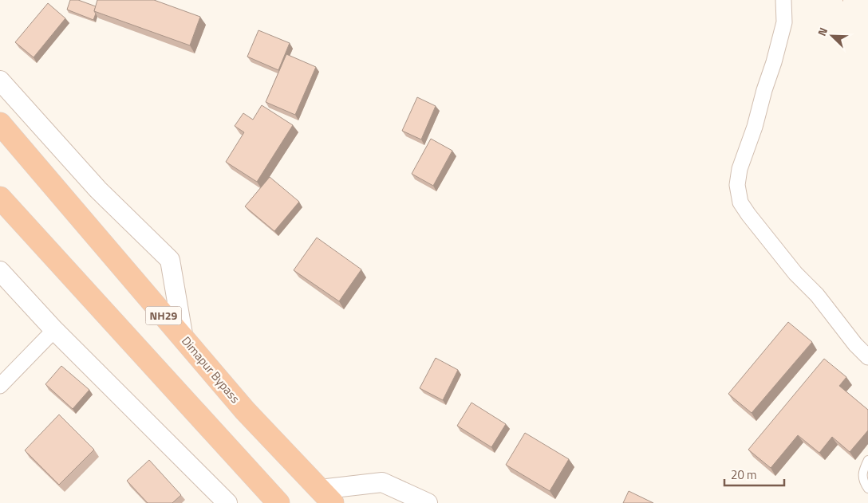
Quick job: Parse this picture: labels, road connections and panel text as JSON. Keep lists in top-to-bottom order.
{
  "streets": {
    "highway": ["NH29", "Dimapur Bypass"]
  },
  "scale_bar": "20 m",
  "north": "top left"
}
